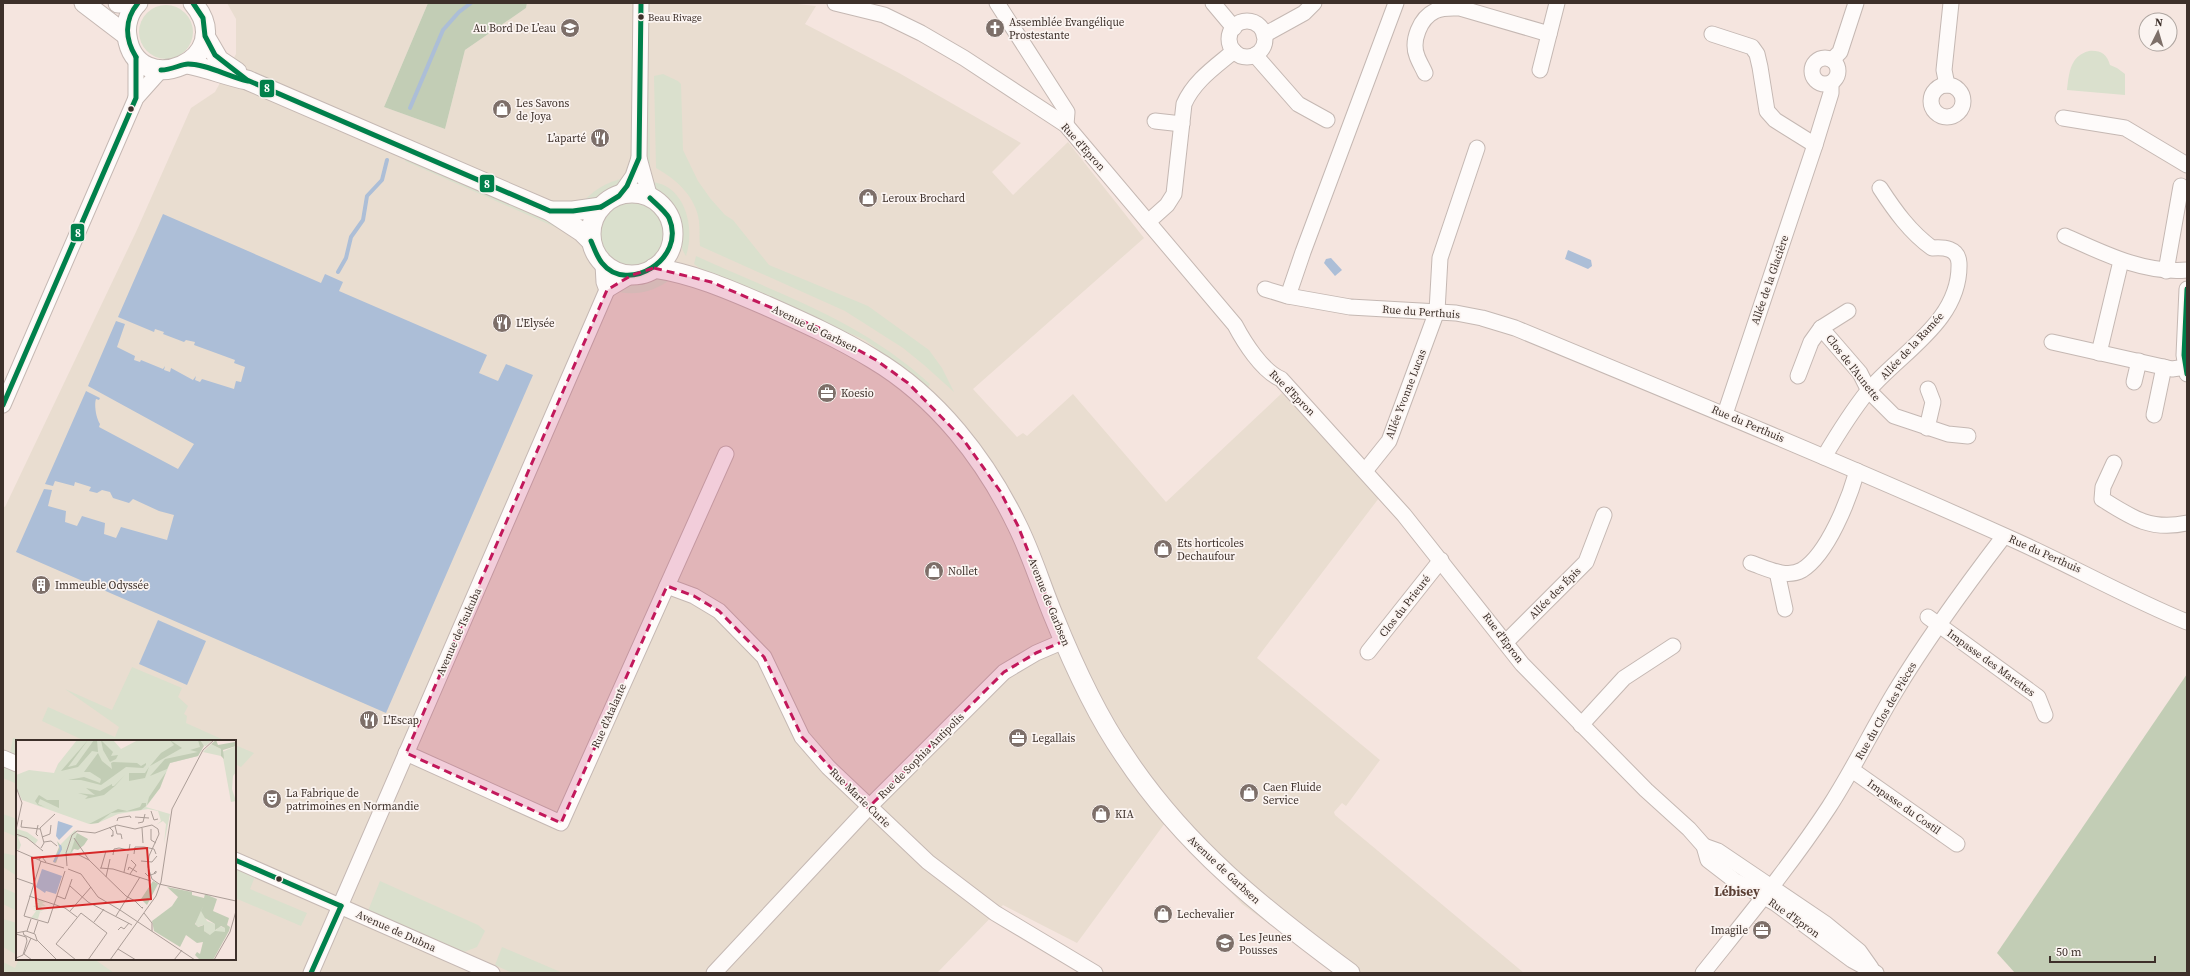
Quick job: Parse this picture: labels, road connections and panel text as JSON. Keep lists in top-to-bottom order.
{
  "streets": {
    "main road": ["Avenue de Garbsen"],
    "street": [
      "Rue d'Epron",
      "Allée de la Glacière",
      "Rue du Perthuis",
      "Allée de la Ramée",
      "Clos de l'Aunette",
      "Allée Yvonne Lucas",
      "Allée des Épis",
      "Clos du Prieuré",
      "Avenue de Tsukuba",
      "Impasse des Marettes",
      "Rue du Clos des Pièces",
      "Rue d'Atalante",
      "Rue de Sophia Antipolis",
      "Rue Marie Curie",
      "Impasse du Costil",
      "Avenue de Dubna"
    ]
  },
  "crossings": [
    ["Rue d'Epron", "Allée Yvonne Lucas"],
    ["Rue d'Epron", "Allée des Épis"],
    ["Rue d'Epron", "Clos du Prieuré"],
    ["Rue d'Epron", "Rue du Clos des Pièces"],
    ["Allée de la Glacière", "Rue du Perthuis"],
    ["Rue du Perthuis", "Allée de la Ramée"],
    ["Rue du Perthuis", "Allée Yvonne Lucas"],
    ["Rue du Perthuis", "Rue du Clos des Pièces"],
    ["Avenue de Garbsen", "Rue de Sophia Antipolis"],
    ["Allée de la Ramée", "Clos de l'Aunette"],
    ["Avenue de Tsukuba", "Rue d'Atalante"],
    ["Avenue de Tsukuba", "Avenue de Dubna"],
    ["Impasse des Marettes", "Rue du Clos des Pièces"],
    ["Rue du Clos des Pièces", "Impasse du Costil"],
    ["Rue d'Atalante", "Rue Marie Curie"],
    ["Rue de Sophia Antipolis", "Rue Marie Curie"]
  ],
  "districts": ["Lébisey"],
  "places": {
    "other": ["Beau Rivage"],
    "school or university": ["Au Bord De L’eau", "Les Jeunes Pousses"],
    "church": ["Assemblée Evangélique Prostestante"],
    "shop": [
      "Les Savons de Joya",
      "Leroux Brochard",
      "Ets horticoles Dechaufour",
      "Nollet",
      "Caen Fluide Service",
      "KIA",
      "Lechevalier"
    ],
    "restaurant": ["L’aparté", "L'Elysée", "L'Escap"],
    "office": ["Koesio", "Legallais", "Imagile"],
    "building": ["Immeuble Odyssée"],
    "theatre": ["La Fabrique de patrimoines en Normandie"]
  },
  "lines": ["transit line 8"],
  "scale_bar": "50 m",
  "north": "top"
}
